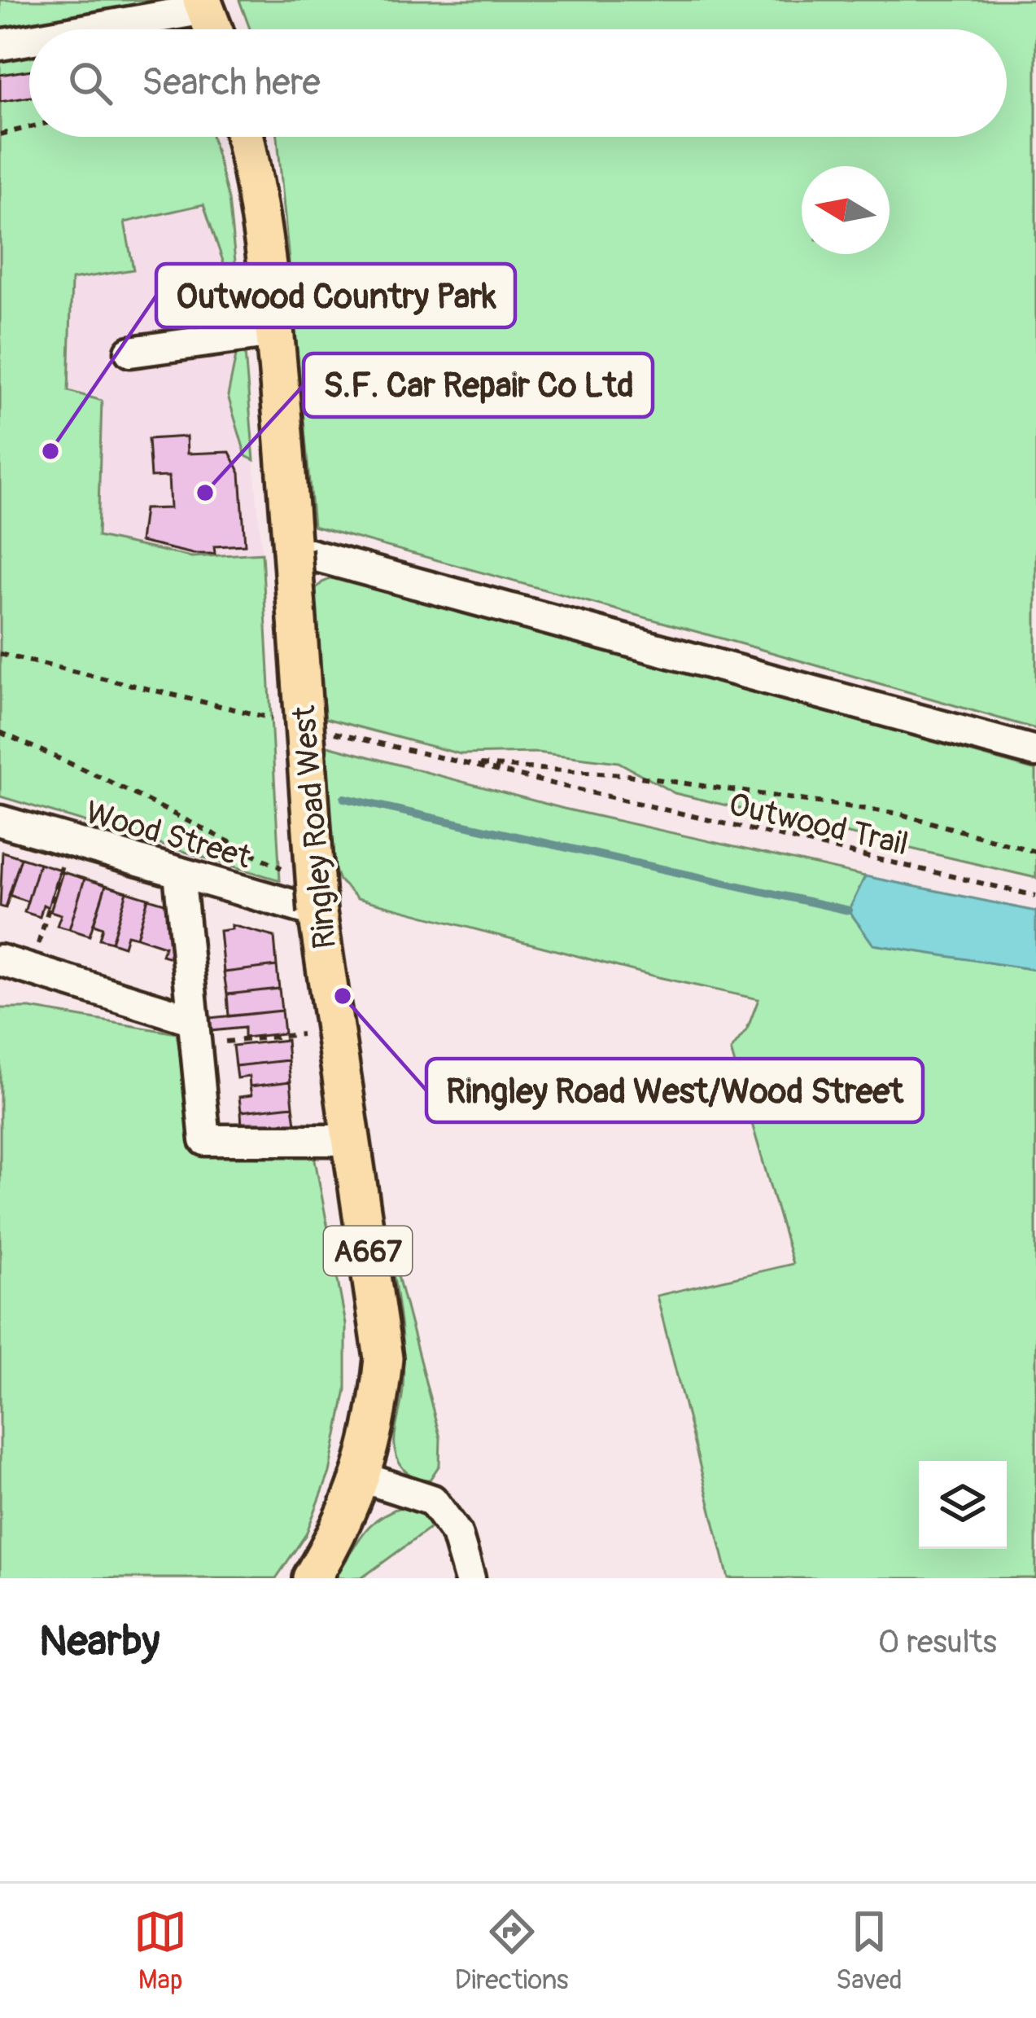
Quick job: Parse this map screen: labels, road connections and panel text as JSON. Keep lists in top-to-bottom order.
{
  "streets": {
    "main road": ["Ringley Road West", "A667"],
    "street": ["Wood Street"],
    "path": ["Outwood Trail"]
  },
  "crossings": [
    ["Ringley Road West", "Wood Street"]
  ],
  "places": ["Outwood Country Park", "S.F. Car Repair Co Ltd", "Ringley Road West/Wood Street"],
  "north": "left",
  "page": {
    "search": "Search here",
    "heading": ["Nearby", "0 results"],
    "nav": ["Map", "Directions", "Saved"]
  }
}
